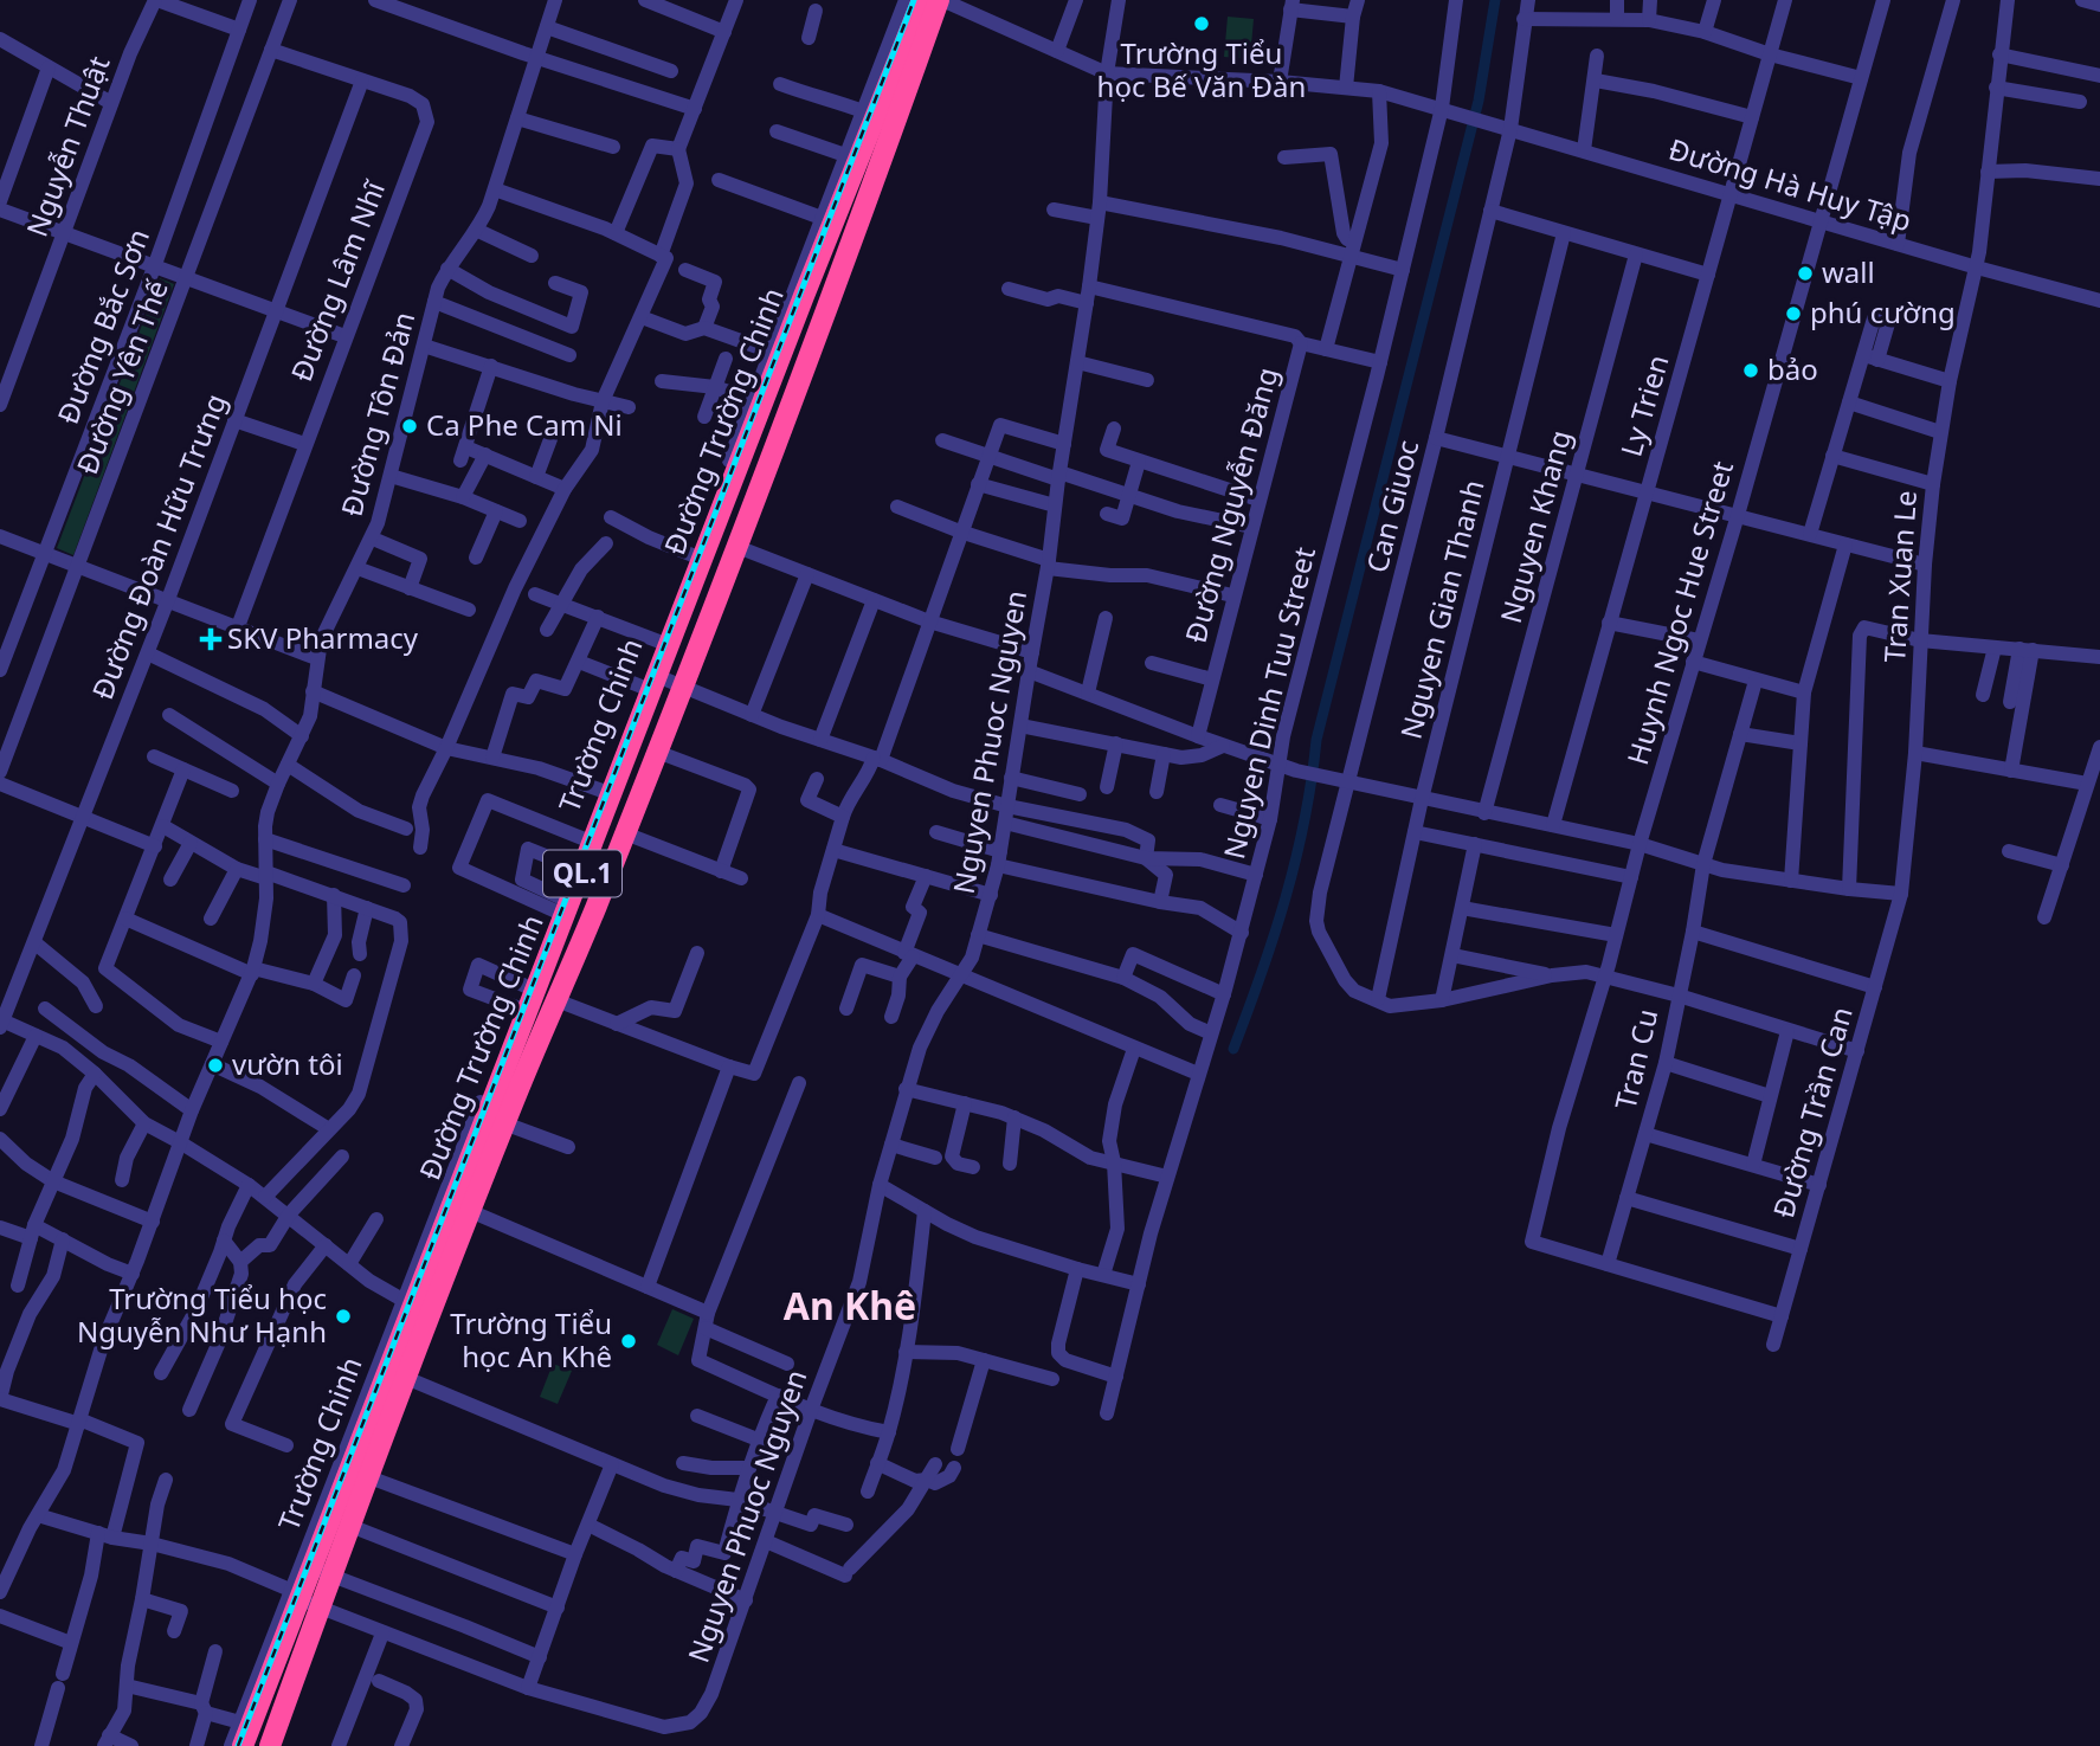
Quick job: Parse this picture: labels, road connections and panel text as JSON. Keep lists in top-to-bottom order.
{
  "streets": {
    "highway": ["Đường Trường Chinh", "QL.1"],
    "street": [
      "Nguyễn Thuật",
      "Đường Hà Huy Tập",
      "Đường Lâm Nhĩ",
      "Đường Bắc Sơn",
      "Đường Yên Thế",
      "Ly Trien",
      "Đường Tôn Đản",
      "Đường Nguyễn Đăng",
      "Can Giuoc",
      "Nguyen Khang",
      "Đường Đoàn Hữu Trưng",
      "Tran Xuan Le",
      "Nguyen Gian Thanh",
      "Huynh Ngoc Hue Street",
      "Nguyen Dinh Tuu Street",
      "Trường Chinh",
      "Nguyen Phuoc Nguyen",
      "Tran Cu",
      "Đường Trần Can"
    ]
  },
  "crossings": [
    ["Nguyễn Thuật", "Đường Bắc Sơn"],
    ["Đường Hà Huy Tập", "Ly Trien"],
    ["Đường Hà Huy Tập", "Can Giuoc"],
    ["Đường Hà Huy Tập", "Tran Xuan Le"],
    ["Đường Hà Huy Tập", "Huynh Ngoc Hue Street"],
    ["Đường Hà Huy Tập", "Nguyen Dinh Tuu Street"],
    ["Đường Hà Huy Tập", "Nguyen Phuoc Nguyen"],
    ["Đường Lâm Nhĩ", "Đường Yên Thế"],
    ["Đường Lâm Nhĩ", "Đường Đoàn Hữu Trưng"],
    ["Đường Bắc Sơn", "Đường Yên Thế"],
    ["Đường Tôn Đản", "Nguyen Phuoc Nguyen"],
    ["Đường Trường Chinh", "Trường Chinh"],
    ["Đường Trường Chinh", "Nguyen Phuoc Nguyen"],
    ["Đường Nguyễn Đăng", "Nguyen Dinh Tuu Street"],
    ["Đường Nguyễn Đăng", "Nguyen Phuoc Nguyen"],
    ["Can Giuoc", "Nguyen Gian Thanh"],
    ["Tran Xuan Le", "Đường Trần Can"],
    ["Huynh Ngoc Hue Street", "Tran Cu"],
    ["Trường Chinh", "Nguyen Phuoc Nguyen"]
  ],
  "districts": ["An Khê"],
  "places": {
    "other": [
      "Trường Tiểu học Bế Văn Đàn",
      "wall",
      "phú cường",
      "bảo",
      "Ca Phe Cam Ni",
      "vườn tôi",
      "Trường Tiểu học Nguyễn Như Hạnh",
      "Trường Tiểu học An Khê"
    ],
    "health": ["SKV Pharmacy"]
  }
}
